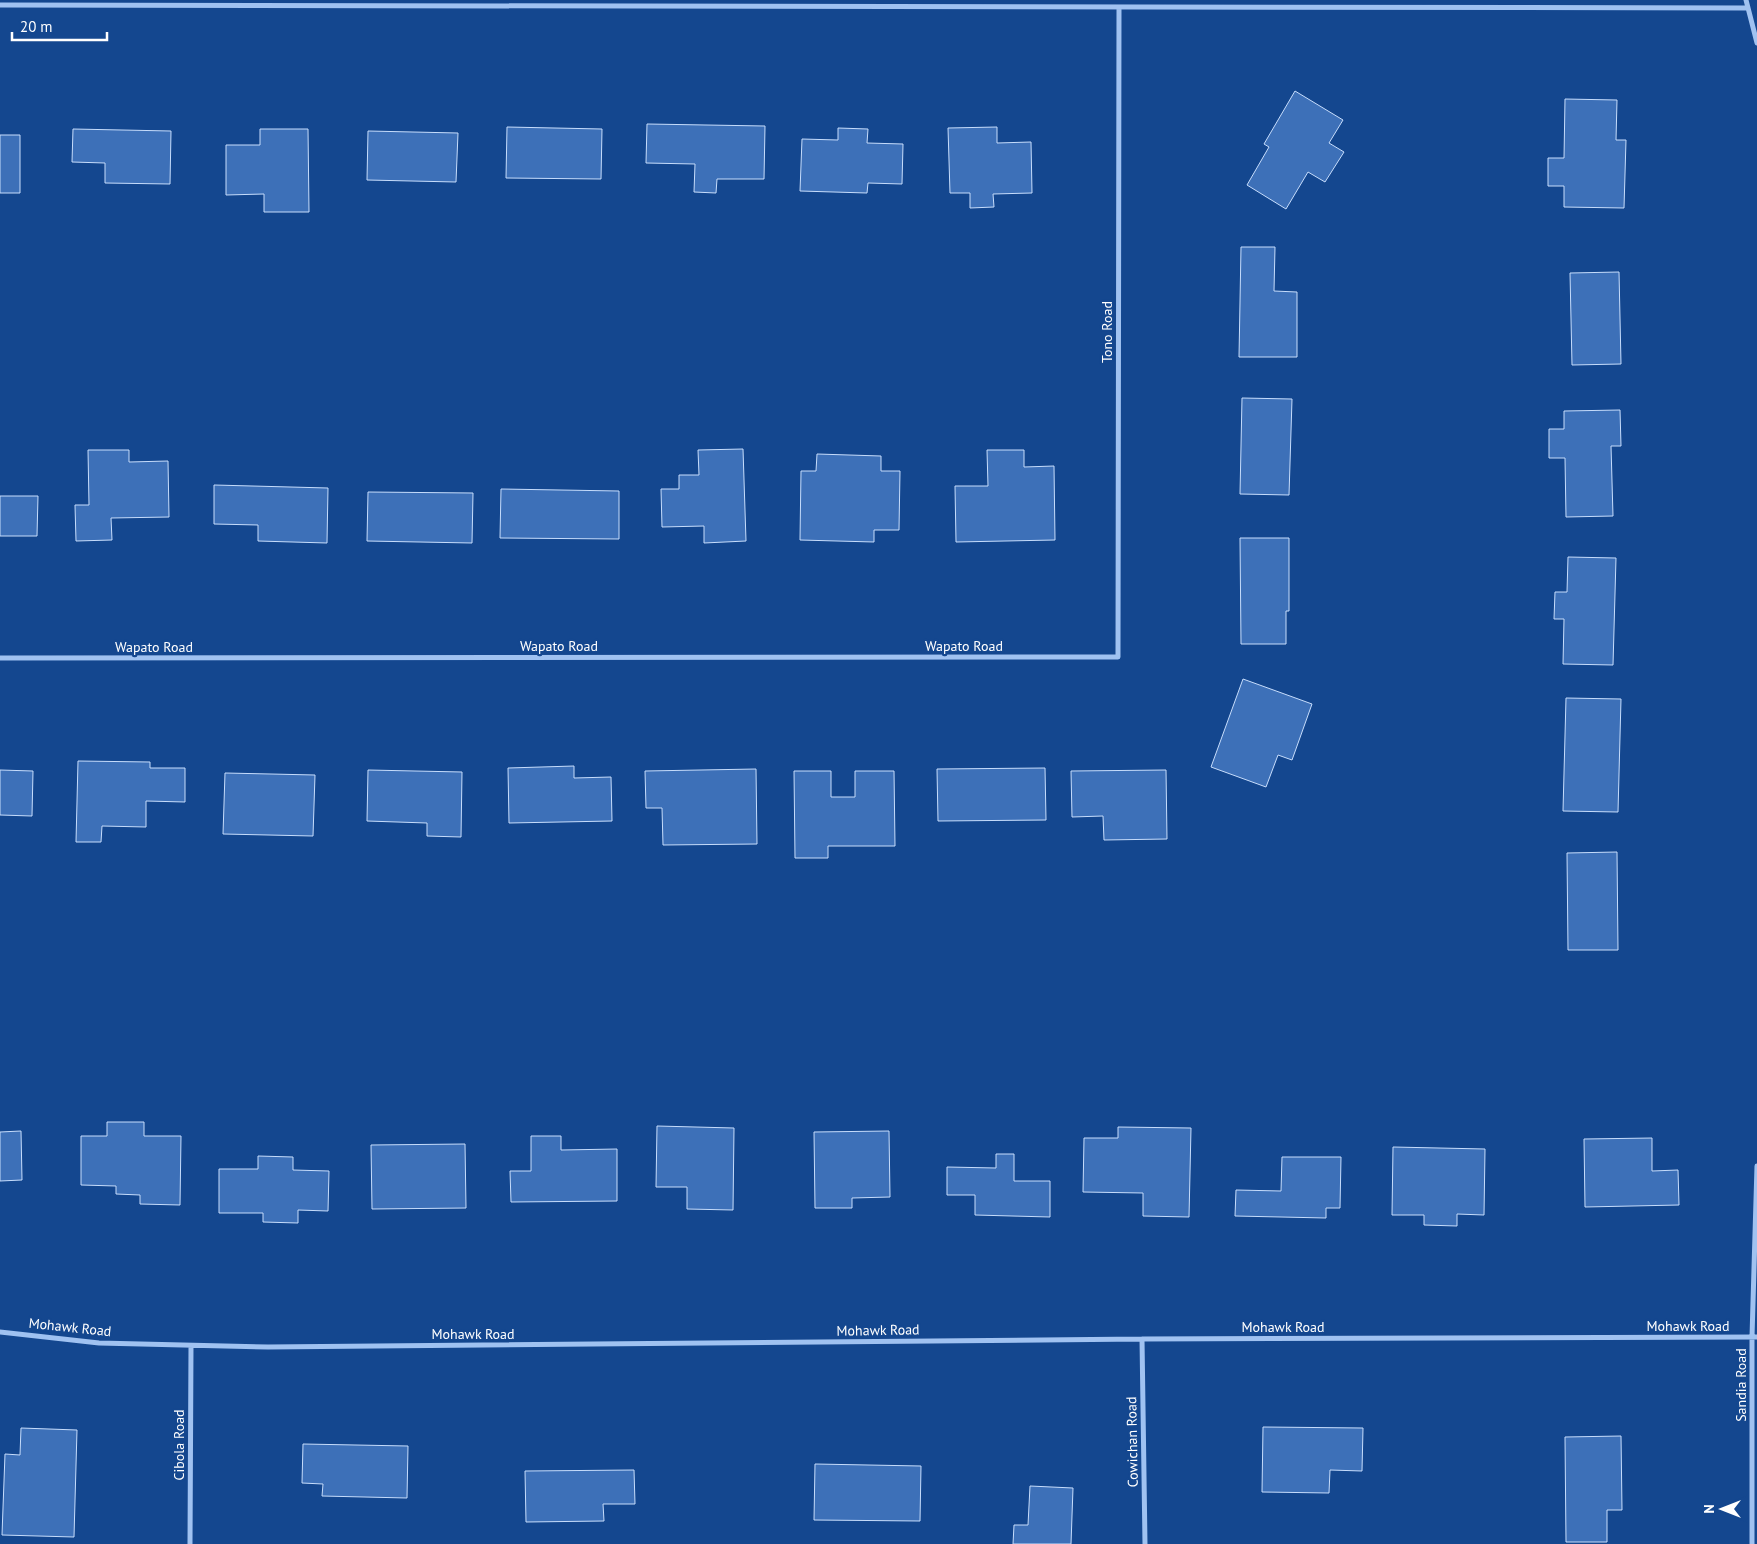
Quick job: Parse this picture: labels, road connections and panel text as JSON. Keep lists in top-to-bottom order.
{
  "streets": {
    "street": [
      "Tono Road",
      "Wapato Road",
      "Mohawk Road",
      "Sandia Road",
      "Cowichan Road",
      "Cibola Road"
    ]
  },
  "crossings": [
    ["Tono Road", "Wapato Road"],
    ["Mohawk Road", "Sandia Road"],
    ["Mohawk Road", "Cowichan Road"],
    ["Mohawk Road", "Cibola Road"]
  ],
  "scale_bar": "20 m",
  "north": "left"
}
